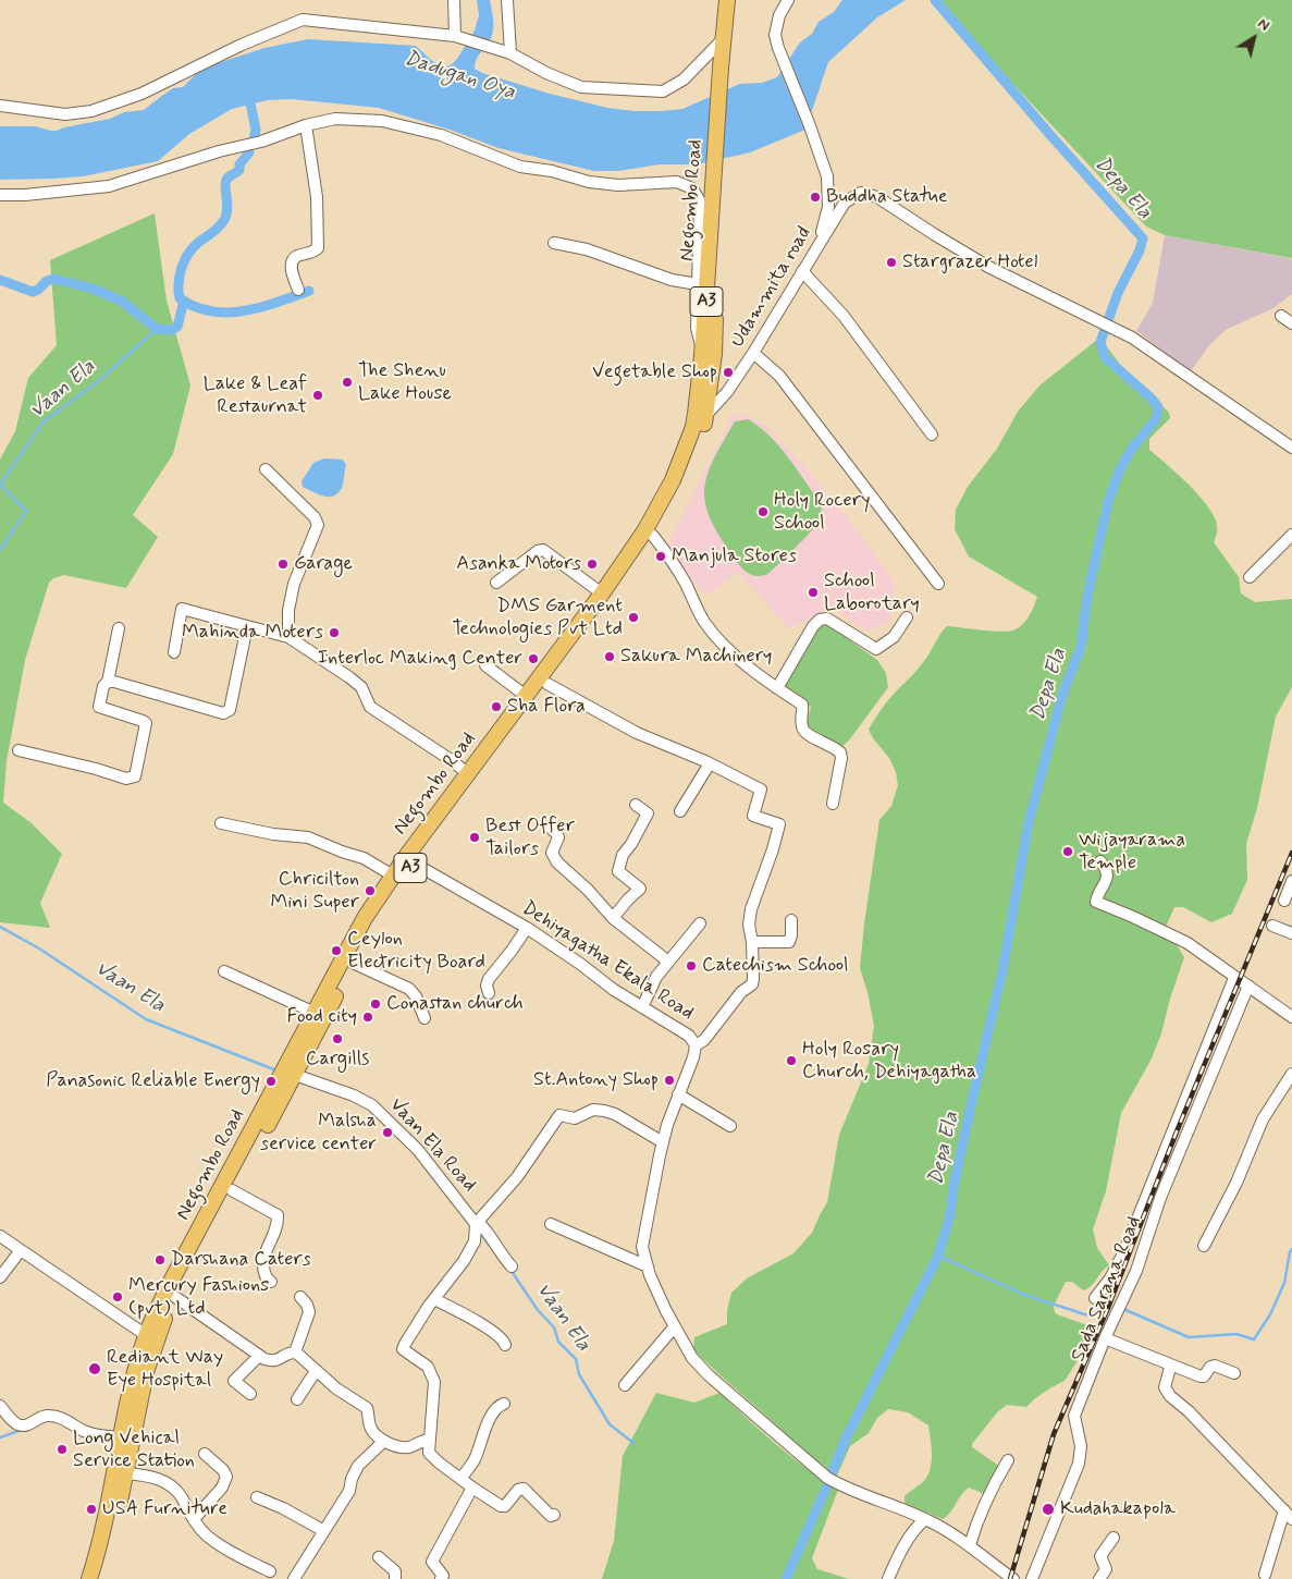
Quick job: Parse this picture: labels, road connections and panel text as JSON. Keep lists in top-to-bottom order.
{
  "streets": {
    "highway": ["Negombo Road", "A3"],
    "street": [
      "Udammita road",
      "Dehiyagatha Ekala Road",
      "Vaan Ela Road",
      "Sada Sarana Road"
    ]
  },
  "crossings": [
    ["Negombo Road", "Udammita road"],
    ["Negombo Road", "Dehiyagatha Ekala Road"],
    ["Negombo Road", "Vaan Ela Road"]
  ],
  "water": ["Dadugan Oya", "Depa Ela", "Vaan Ela"],
  "places": [
    "Buddha Statue",
    "Stargrazer Hotel",
    "Vegetable Shop",
    "The Shenu Lake House",
    "Lake & Leaf Restaurnat",
    "Holy Rocery School",
    "Manjula Stores",
    "Garage",
    "Asanka Motors",
    "School Laborotary",
    "DMS Garment Technologies Pvt Ltd",
    "Mahinda Moters",
    "Sakura Machinery",
    "Interloc Making Center",
    "Sha Flora",
    "Best Offer Tailors",
    "Wijayarama Temple",
    "Chricilton Mini Super",
    "Ceylon Electricity Board",
    "Catechism School",
    "Conastan church",
    "Food city",
    "Cargills",
    "Holy Rosary Church, Dehiyagatha",
    "St.Antony Shop",
    "Panasonic Reliable Energy",
    "Malsha service center",
    "Darshana Caters",
    "Mercury Fashions (pvt) Ltd",
    "Rediant Way Eye Hospital",
    "Long Vehical Service Station",
    "USA Furniture",
    "Kudahakapola"
  ],
  "north": "top right"
}
